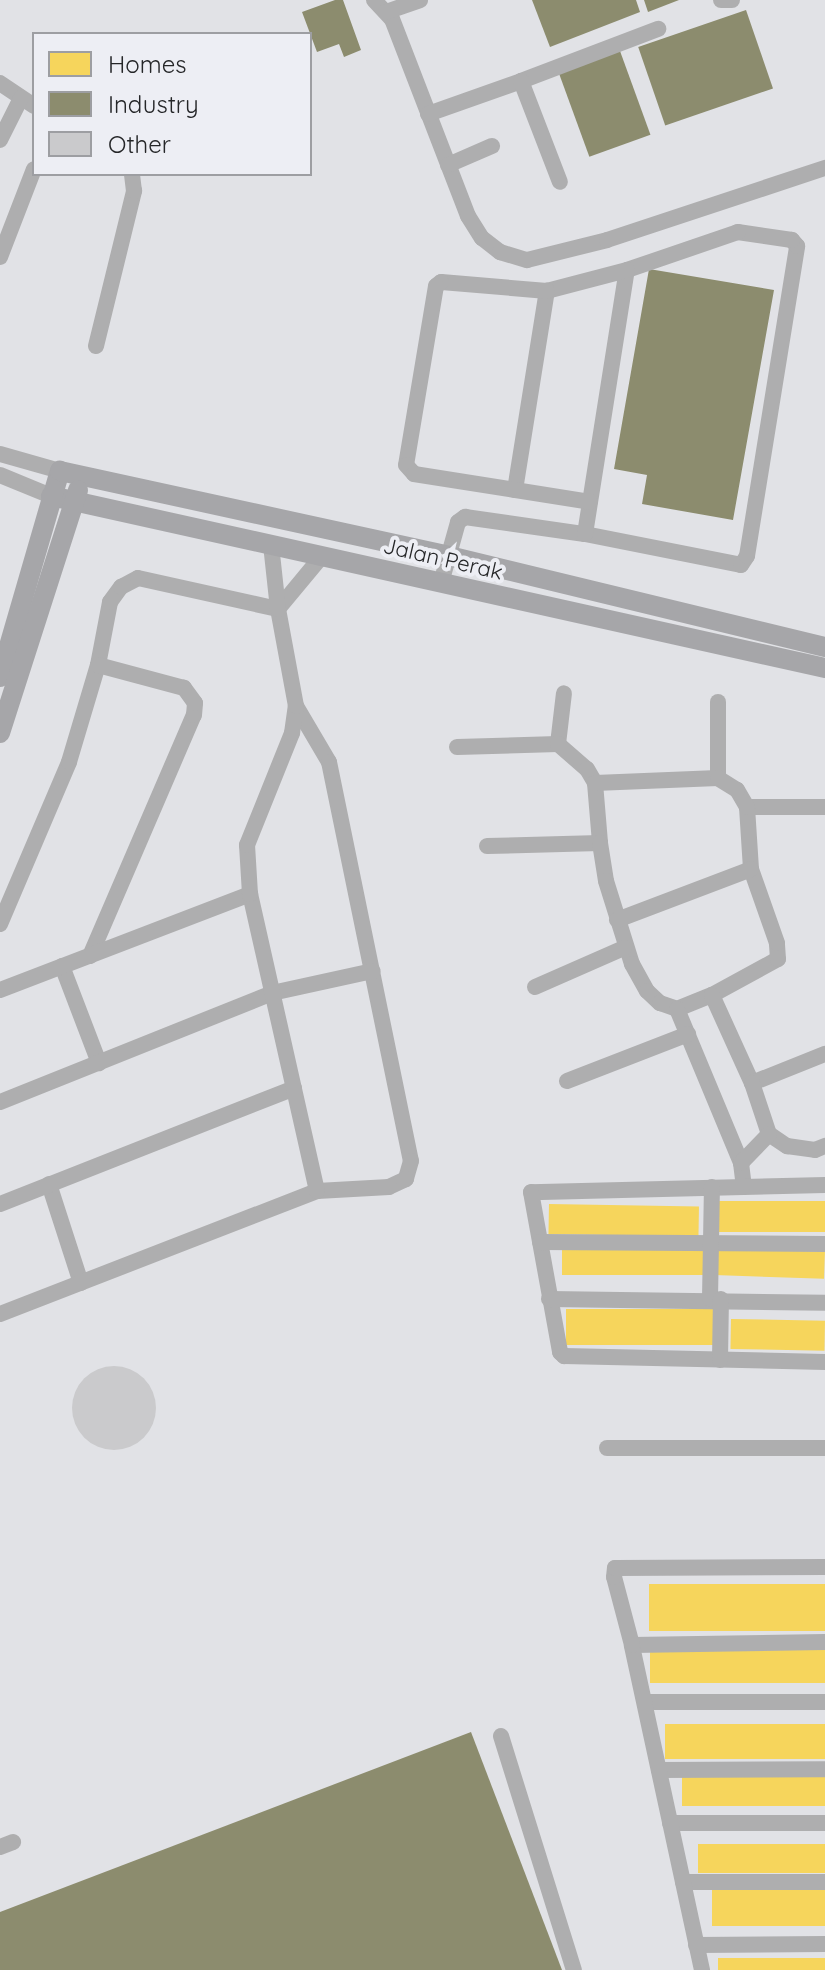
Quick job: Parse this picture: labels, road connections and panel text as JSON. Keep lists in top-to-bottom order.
{
  "streets": {
    "main road": ["Jalan Perak"]
  },
  "legend": ["Homes", "Industry", "Other"]
}
